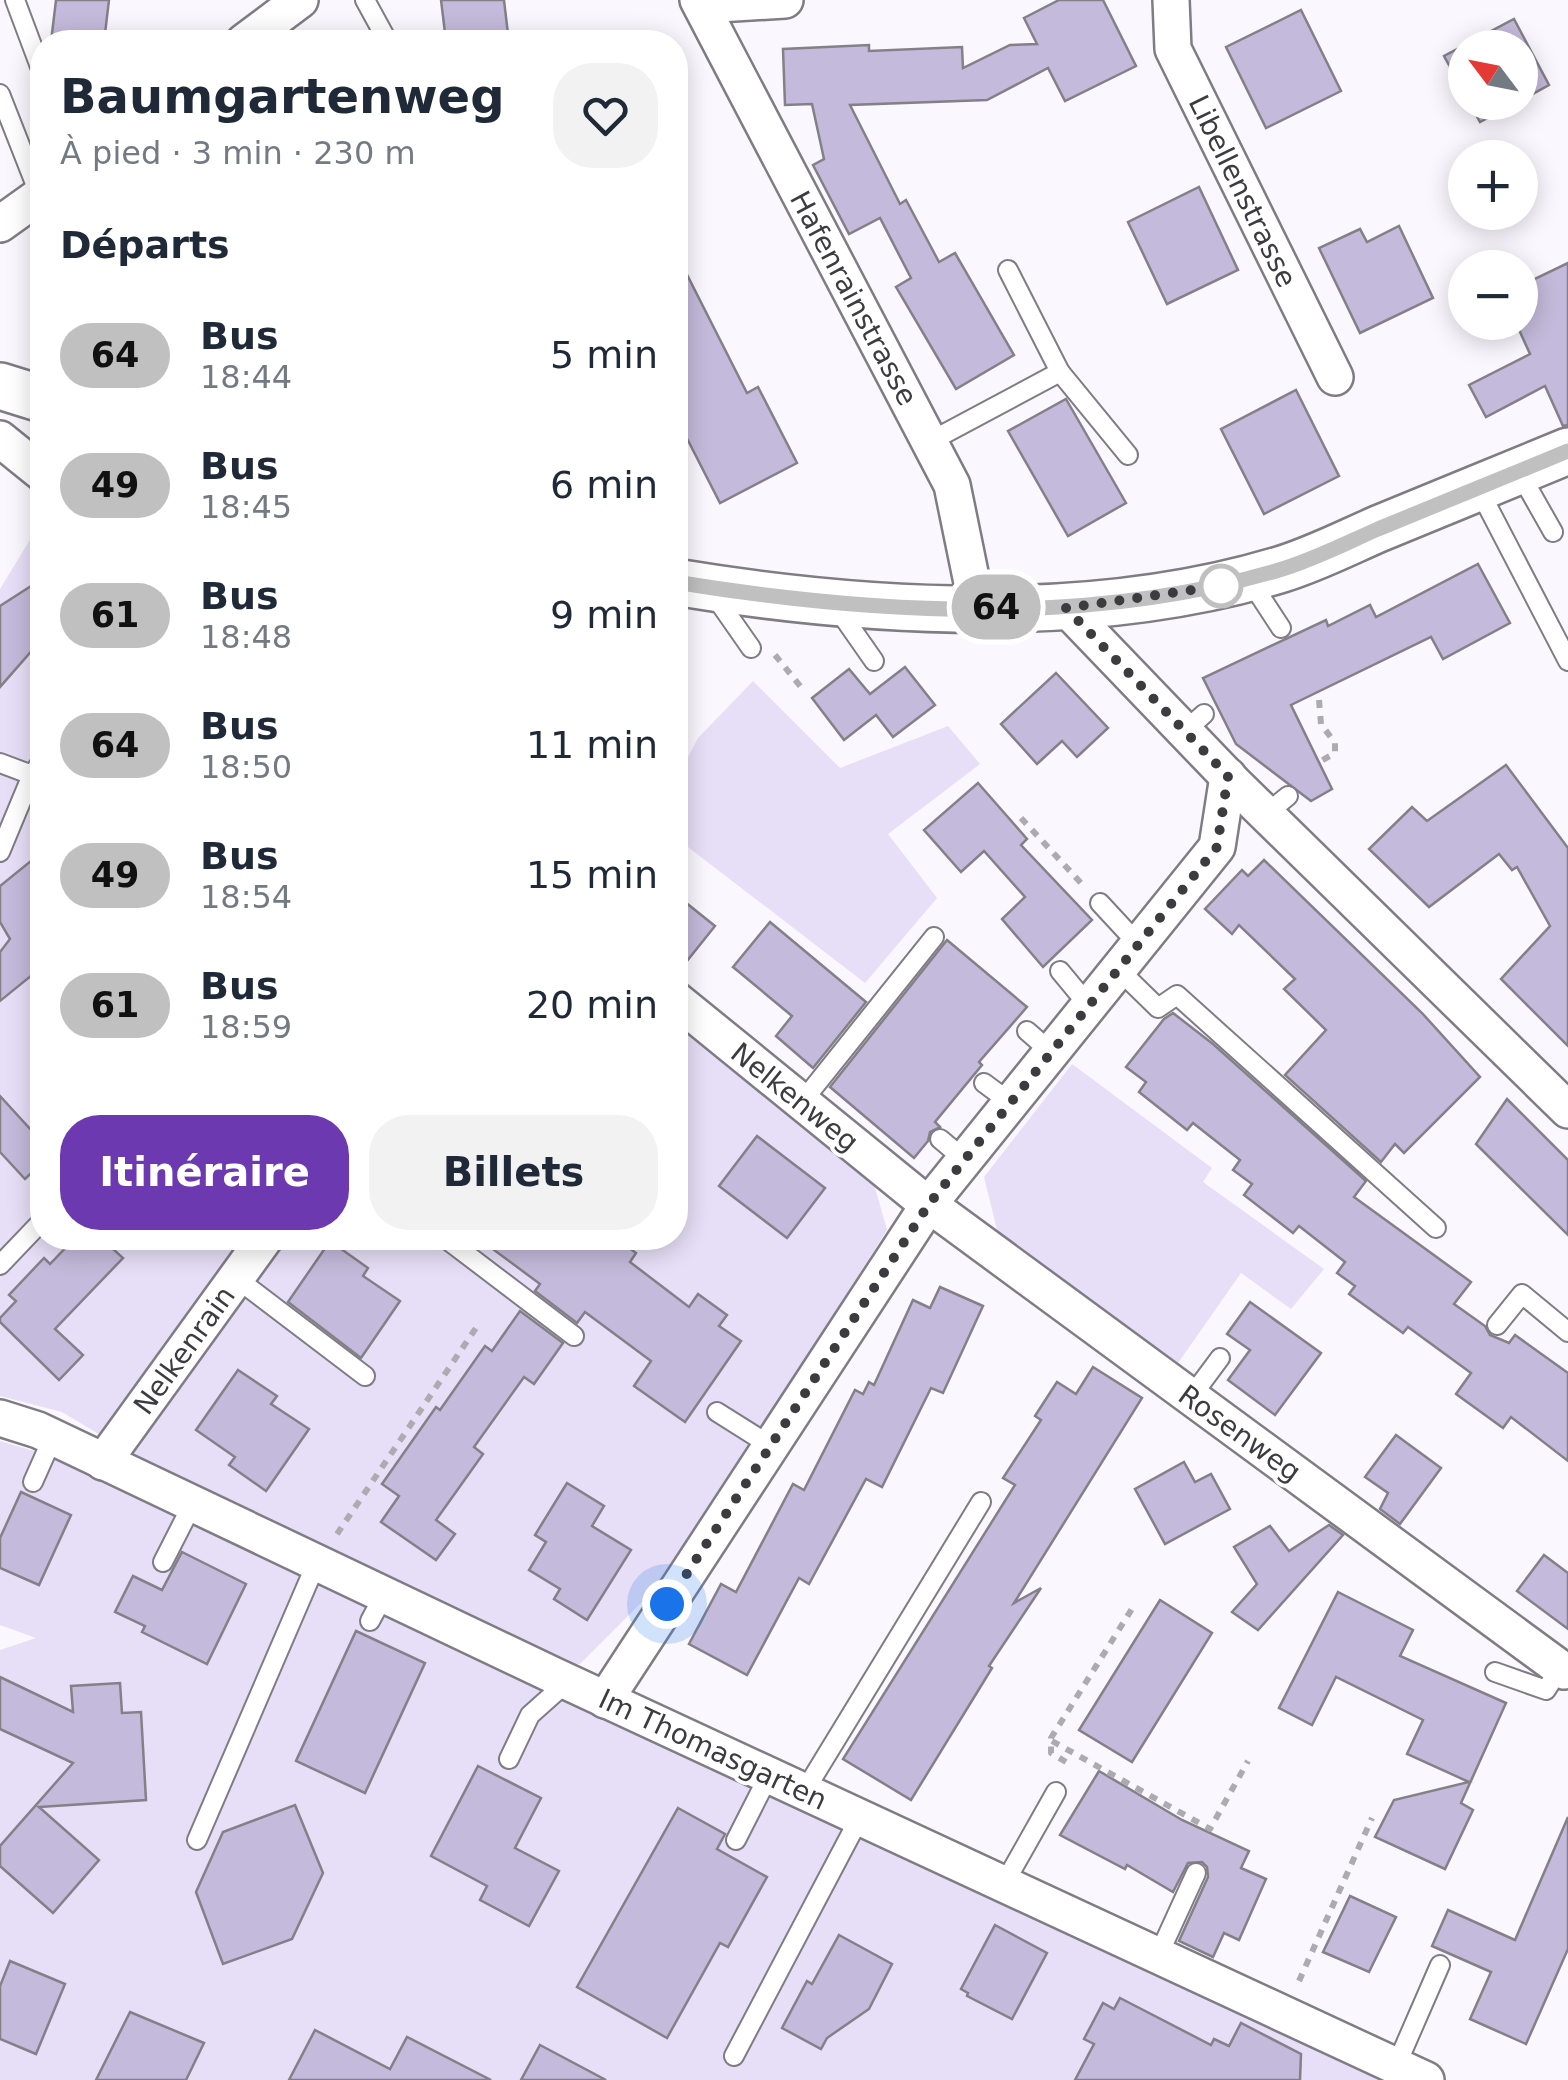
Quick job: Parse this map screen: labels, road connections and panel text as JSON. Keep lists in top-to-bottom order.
{
  "streets": {
    "street": [
      "Libellenstrasse",
      "Hafenrainstrasse",
      "Nelkenweg",
      "Nelkenrain",
      "Rosenweg",
      "Im Thomasgarten"
    ]
  },
  "crossings": [
    ["Nelkenweg", "Rosenweg"],
    ["Nelkenrain", "Im Thomasgarten"]
  ],
  "lines": ["bus line 64"],
  "north": "top left",
  "page": {
    "on_map": "64",
    "map_buttons": ["+", "−"],
    "heading": [
      ["Baumgartenweg", "À pied · 3 min · 230 m"],
      "Départs"
    ],
    "list": [
      {
        "mark": "64",
        "name": "Bus",
        "note": "18:44",
        "value": "5 min"
      },
      {
        "mark": "49",
        "name": "Bus",
        "note": "18:45",
        "value": "6 min"
      },
      {
        "mark": "61",
        "name": "Bus",
        "note": "18:48",
        "value": "9 min"
      },
      {
        "mark": "64",
        "name": "Bus",
        "note": "18:50",
        "value": "11 min"
      },
      {
        "mark": "49",
        "name": "Bus",
        "note": "18:54",
        "value": "15 min"
      },
      {
        "mark": "61",
        "name": "Bus",
        "note": "18:59",
        "value": "20 min"
      }
    ],
    "buttons": ["Itinéraire", "Billets"]
  }
}
